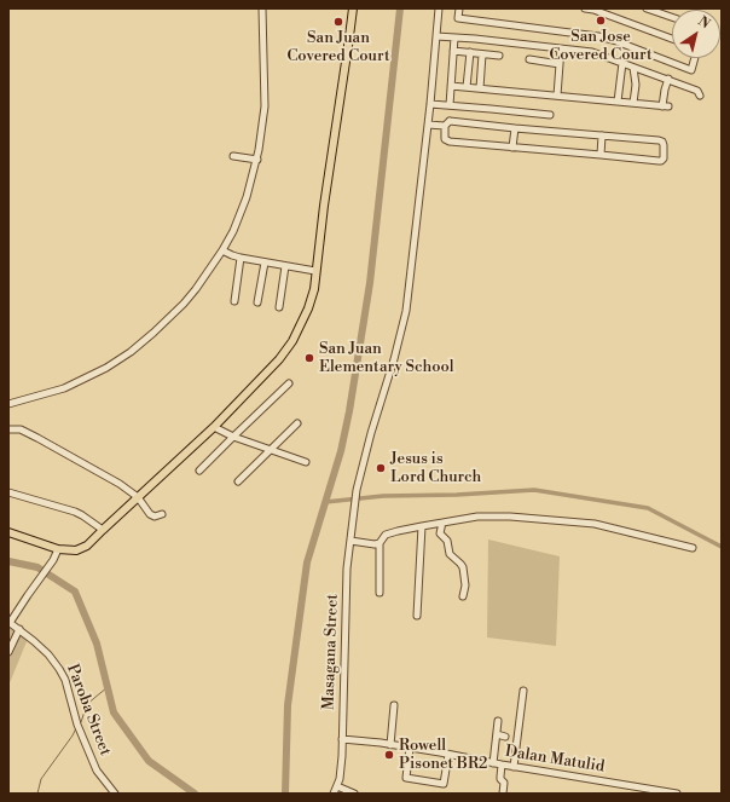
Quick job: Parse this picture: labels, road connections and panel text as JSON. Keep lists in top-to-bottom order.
{
  "streets": {
    "street": ["Masagana Street", "Paroba Street", "Dalan Matulid"]
  },
  "crossings": [
    ["Masagana Street", "Dalan Matulid"]
  ],
  "places": [
    "San Jose Covered Court",
    "San Juan Covered Court",
    "San Juan Elementary School",
    "Jesus is Lord Church",
    "Rowell Pisonet BR2"
  ],
  "north": "top right"
}
